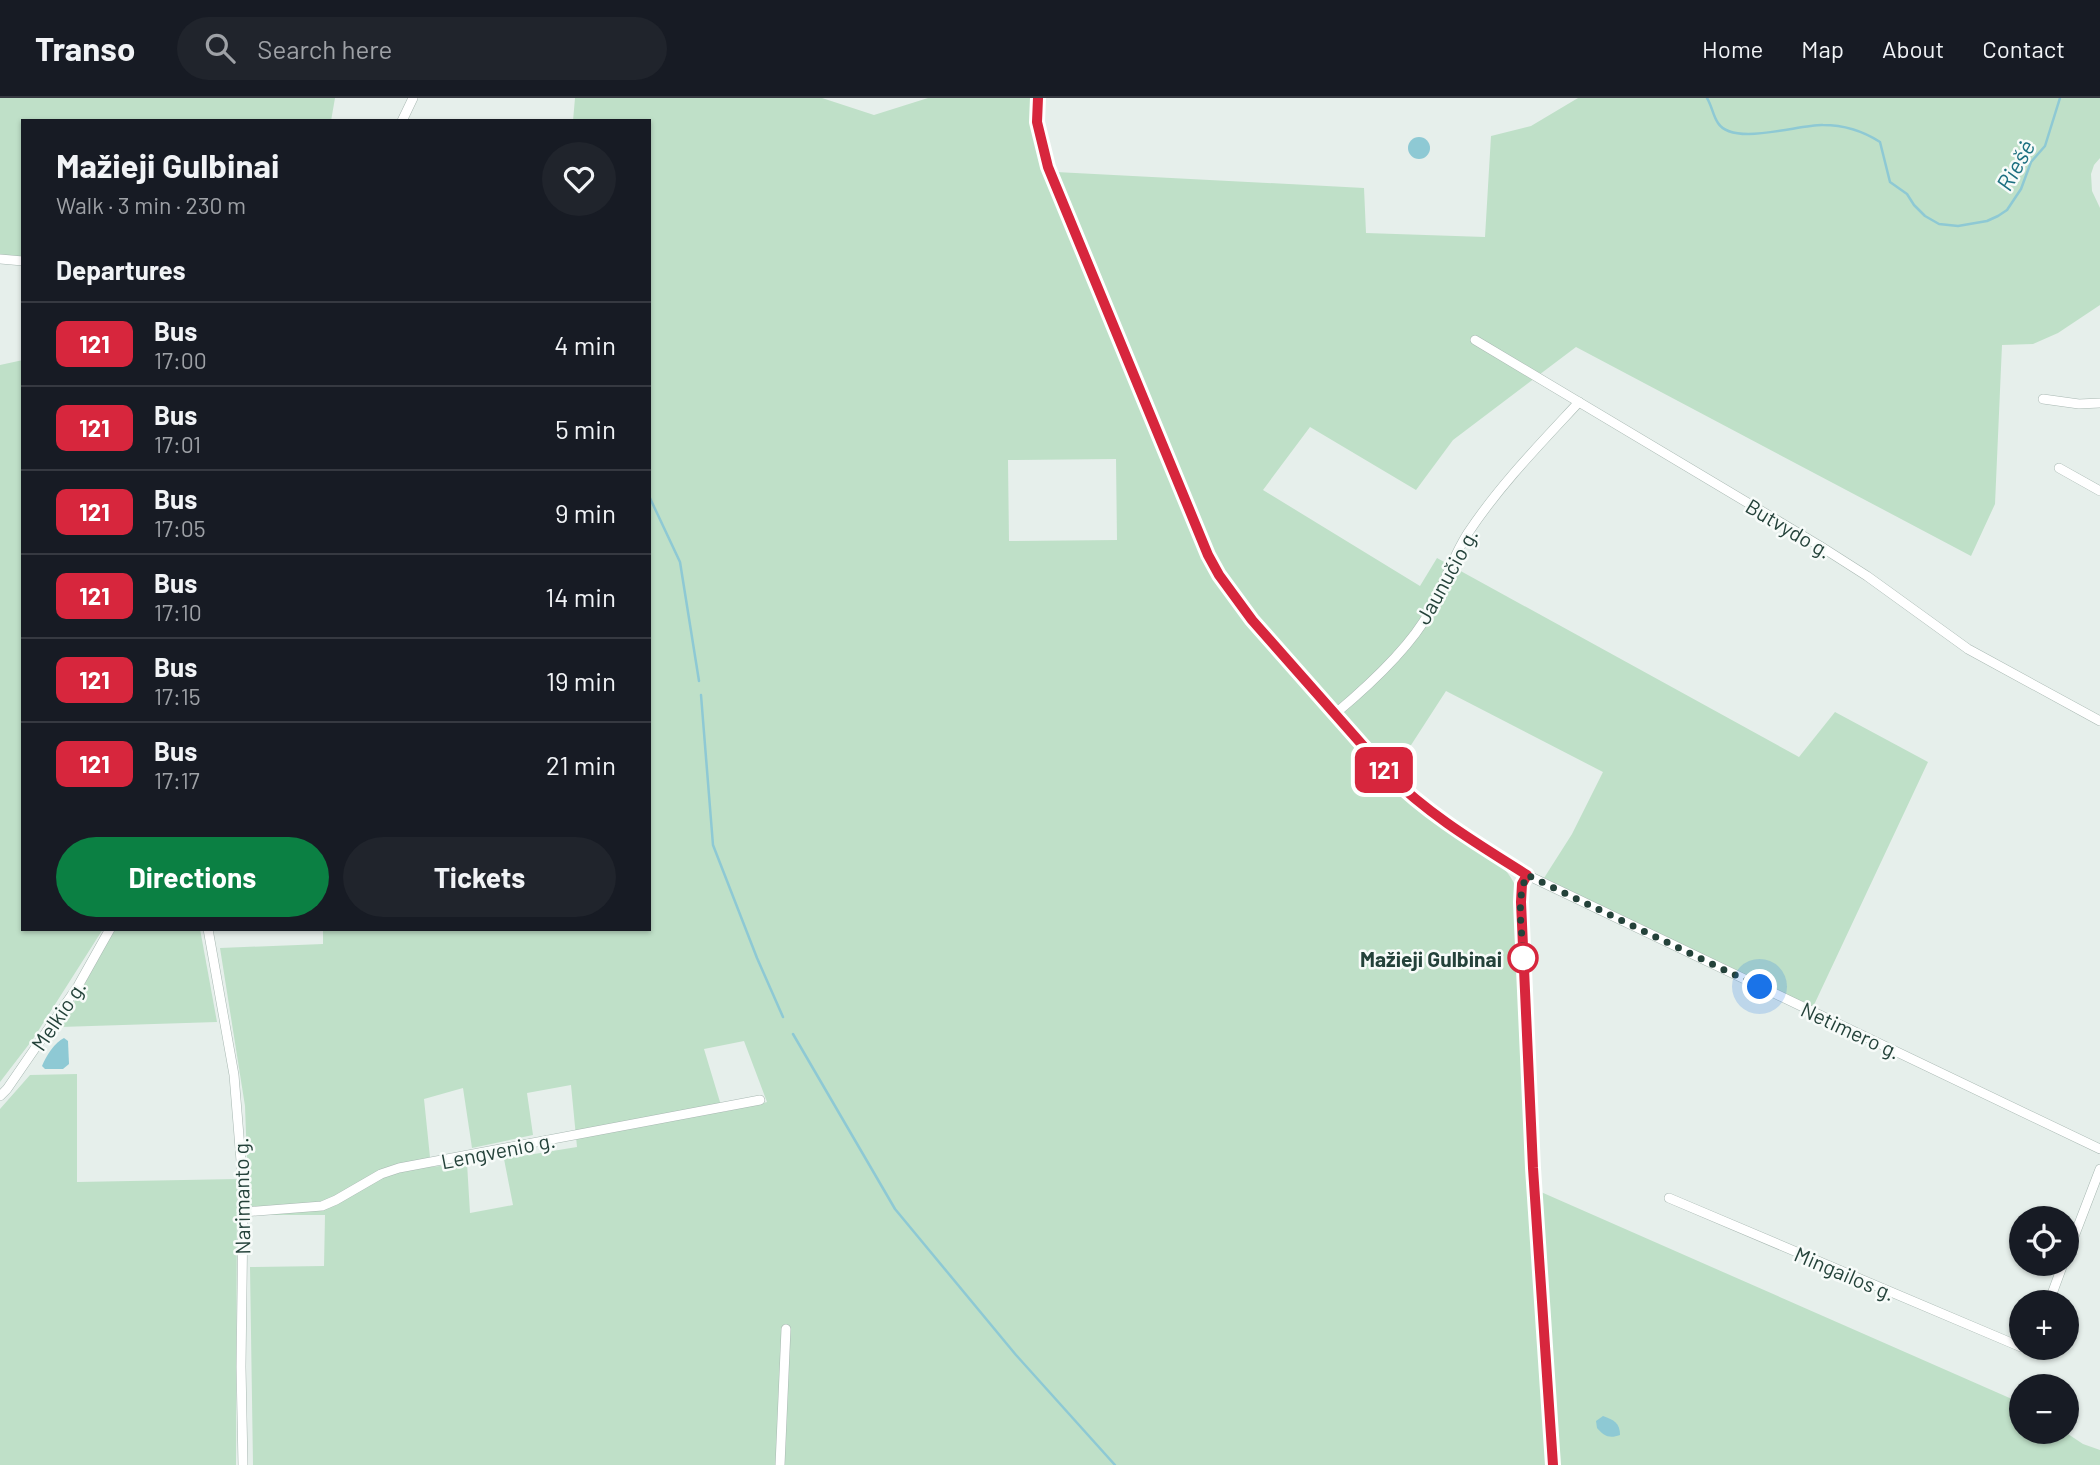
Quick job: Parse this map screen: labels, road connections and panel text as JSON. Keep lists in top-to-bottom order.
{
  "streets": {
    "street": [
      "Butvydo g.",
      "Jaunučio g.",
      "Melkio g.",
      "Netimero g.",
      "Lengvenio g.",
      "Narimanto g.",
      "Mingailos g."
    ]
  },
  "crossings": [
    ["Butvydo g.", "Jaunučio g."],
    ["Jaunučio g.", "Netimero g."],
    ["Lengvenio g.", "Narimanto g."]
  ],
  "water": ["Riešė"],
  "places": ["Mažieji Gulbinai"],
  "lines": ["bus line 121"],
  "page": {
    "header": "Transo",
    "search": "Search here",
    "nav": [
      "Home",
      "Map",
      "About",
      "Contact"
    ],
    "on_map": "121",
    "heading": [
      ["Mažieji Gulbinai", "Walk · 3 min · 230 m"],
      "Departures"
    ],
    "list": [
      {
        "mark": "121",
        "name": "Bus",
        "note": "17:00",
        "value": "4 min"
      },
      {
        "mark": "121",
        "name": "Bus",
        "note": "17:01",
        "value": "5 min"
      },
      {
        "mark": "121",
        "name": "Bus",
        "note": "17:05",
        "value": "9 min"
      },
      {
        "mark": "121",
        "name": "Bus",
        "note": "17:10",
        "value": "14 min"
      },
      {
        "mark": "121",
        "name": "Bus",
        "note": "17:15",
        "value": "19 min"
      },
      {
        "mark": "121",
        "name": "Bus",
        "note": "17:17",
        "value": "21 min"
      }
    ],
    "buttons": ["Directions", "Tickets"],
    "map_buttons": ["+", "−"]
  }
}
